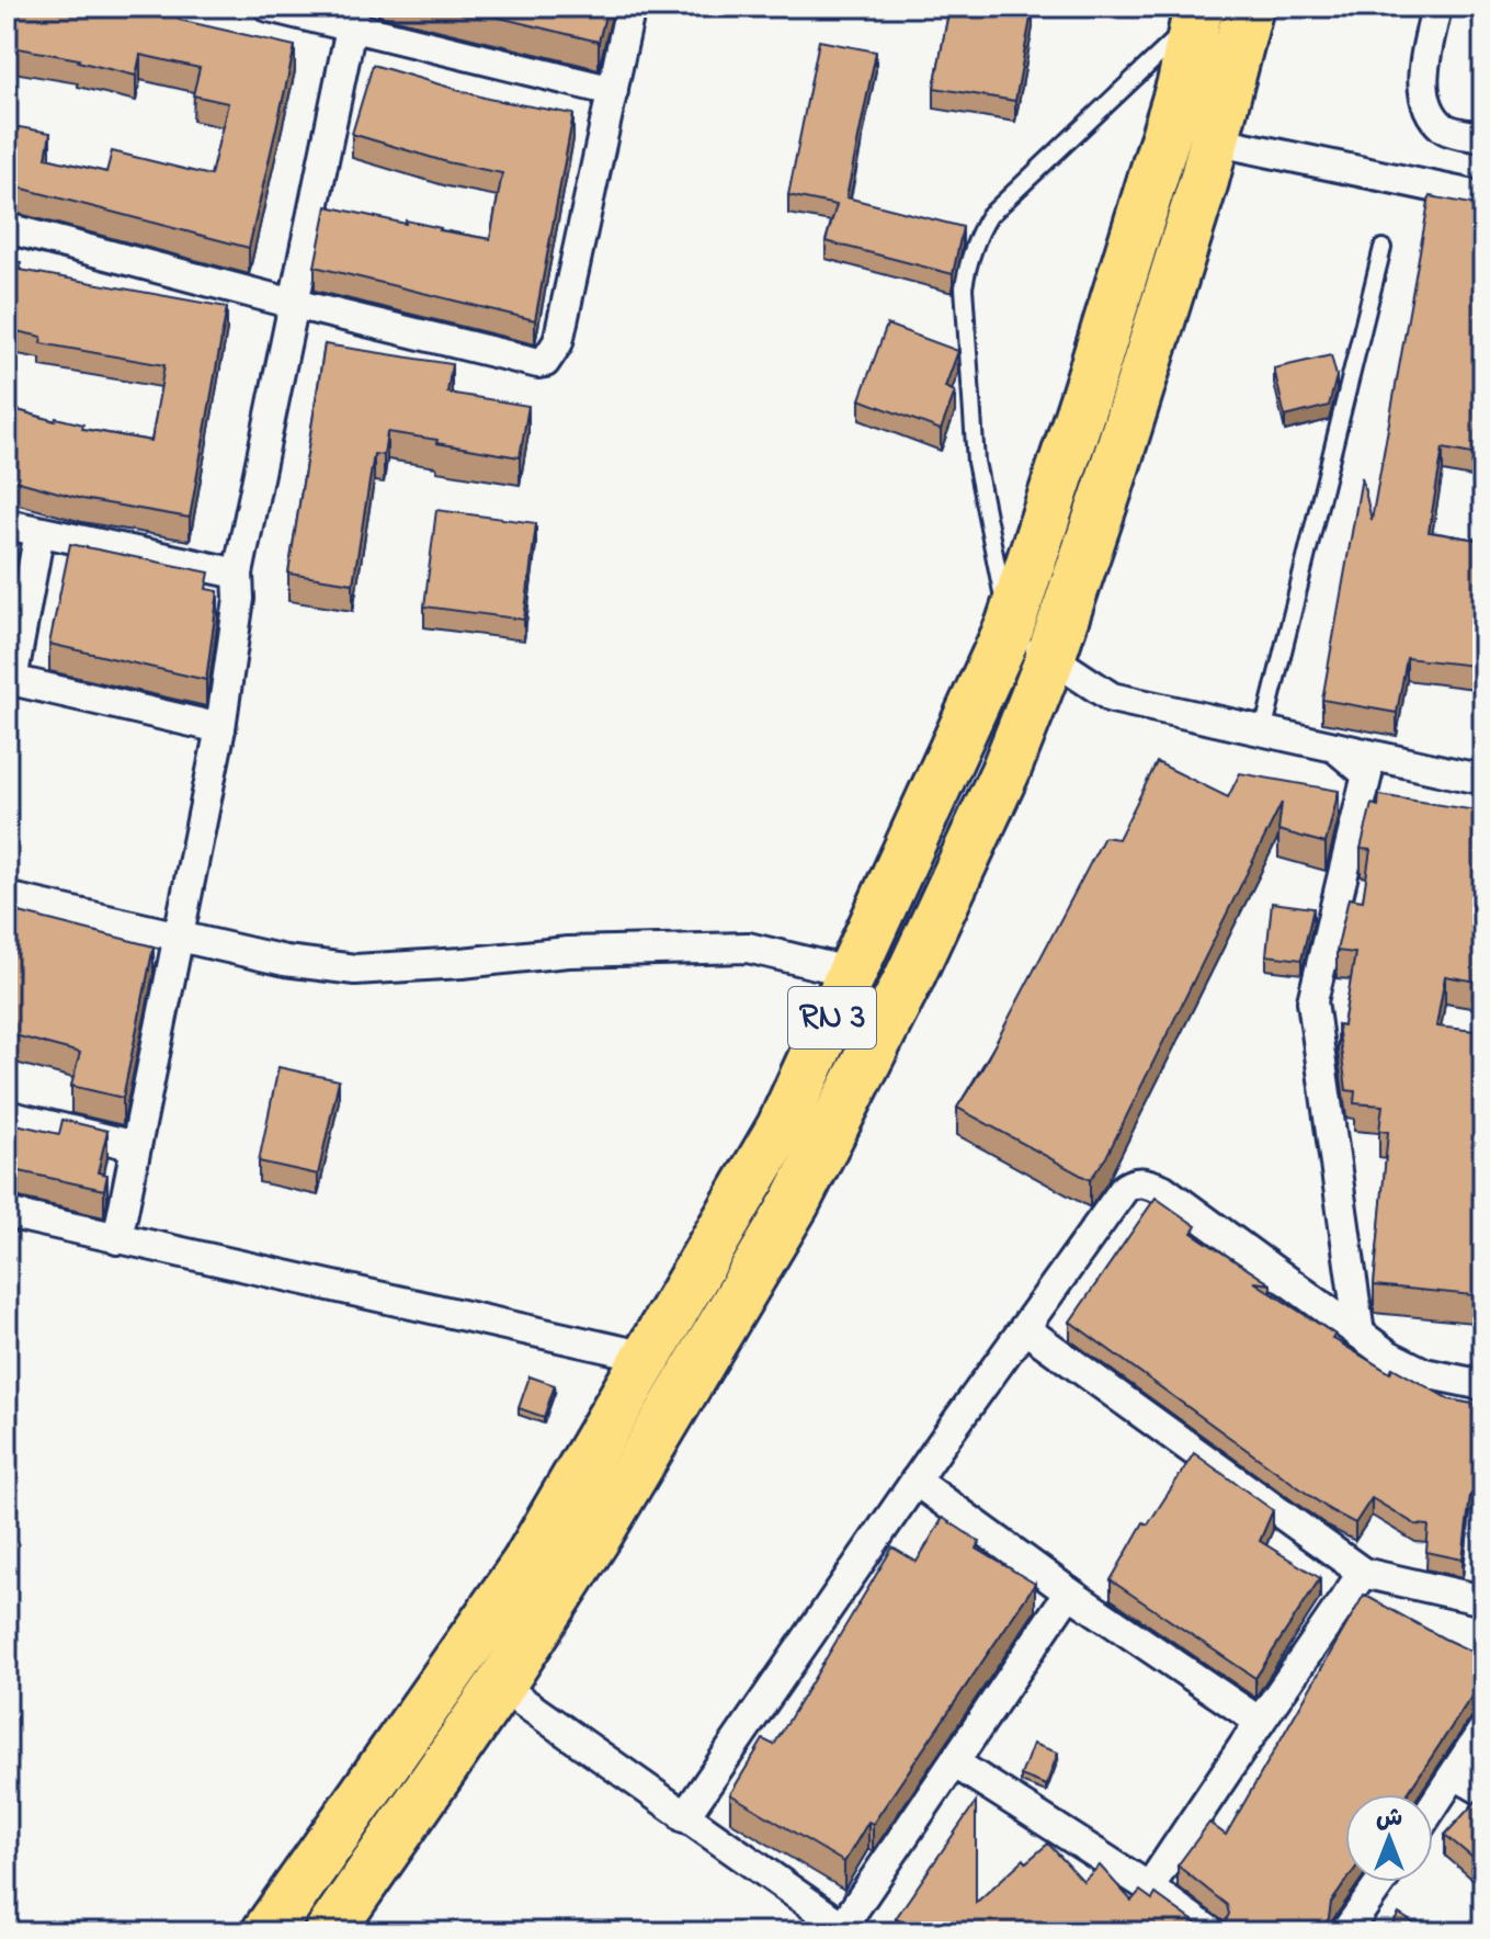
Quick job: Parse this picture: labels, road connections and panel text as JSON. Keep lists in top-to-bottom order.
{
  "streets": {
    "highway": ["RN 3"]
  },
  "north": "top"
}
